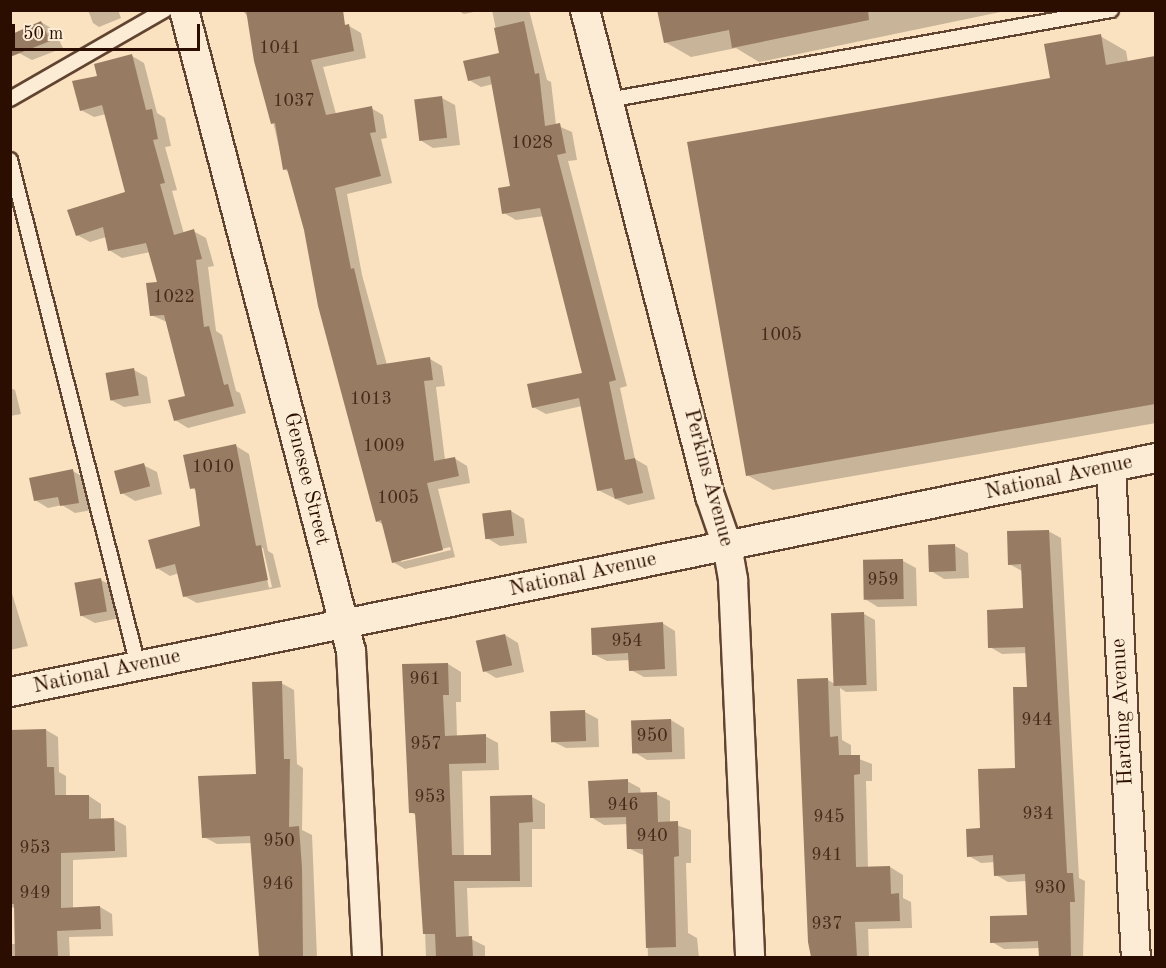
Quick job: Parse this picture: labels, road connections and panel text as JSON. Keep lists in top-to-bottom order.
{
  "streets": {
    "street": [
      "Perkins Avenue",
      "National Avenue",
      "Genesee Street",
      "Harding Avenue"
    ]
  },
  "crossings": [
    ["Perkins Avenue", "National Avenue"],
    ["National Avenue", "Genesee Street"],
    ["National Avenue", "Harding Avenue"]
  ],
  "house_numbers": [
    "1041",
    "1037",
    "1028",
    "1022",
    "1005",
    "1013",
    "1009",
    "1010",
    "1005",
    "959",
    "954",
    "961",
    "944",
    "950",
    "957",
    "953",
    "946",
    "934",
    "945",
    "940",
    "950",
    "953",
    "941",
    "946",
    "930",
    "949",
    "937"
  ],
  "scale_bar": "50 m"
}
